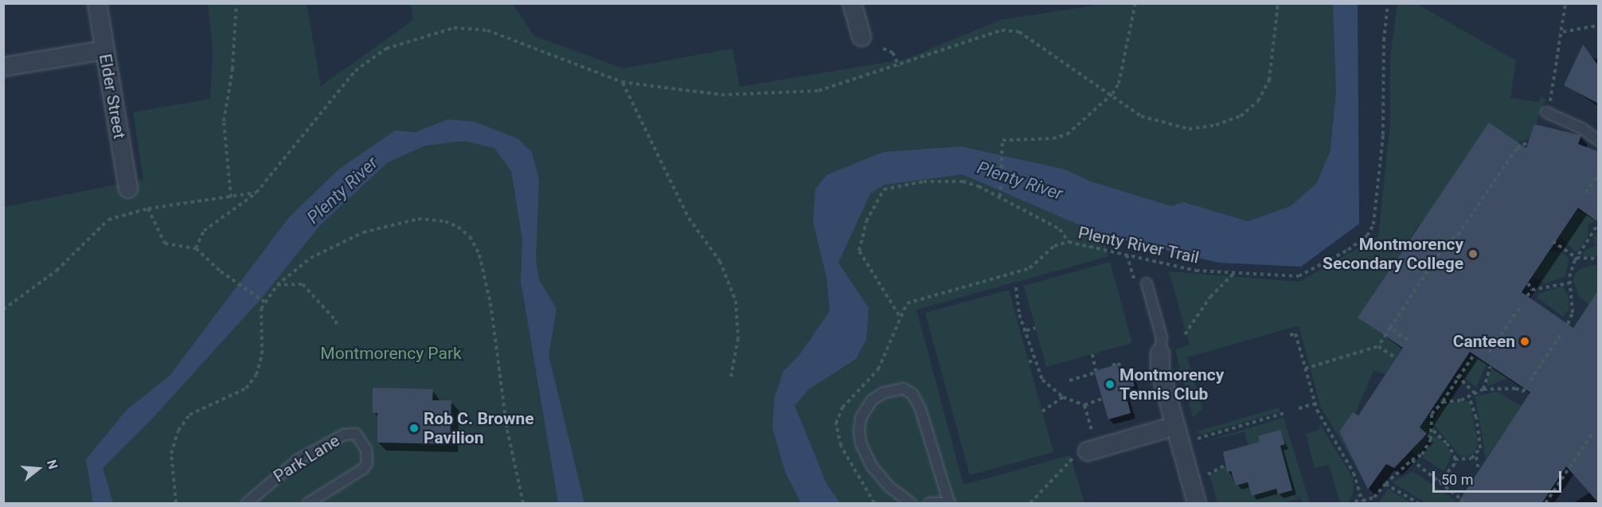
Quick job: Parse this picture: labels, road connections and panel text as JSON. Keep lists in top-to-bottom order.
{
  "streets": {
    "street": ["Elder Street"],
    "lane": ["Park Lane"],
    "path": ["Plenty River Trail"]
  },
  "water": ["Plenty River"],
  "parks": ["Montmorency Park"],
  "places": [
    "Montmorency Secondary College",
    "Canteen",
    "Montmorency Tennis Club",
    "Rob C. Browne Pavilion"
  ],
  "scale_bar": "50 m",
  "north": "right"
}
